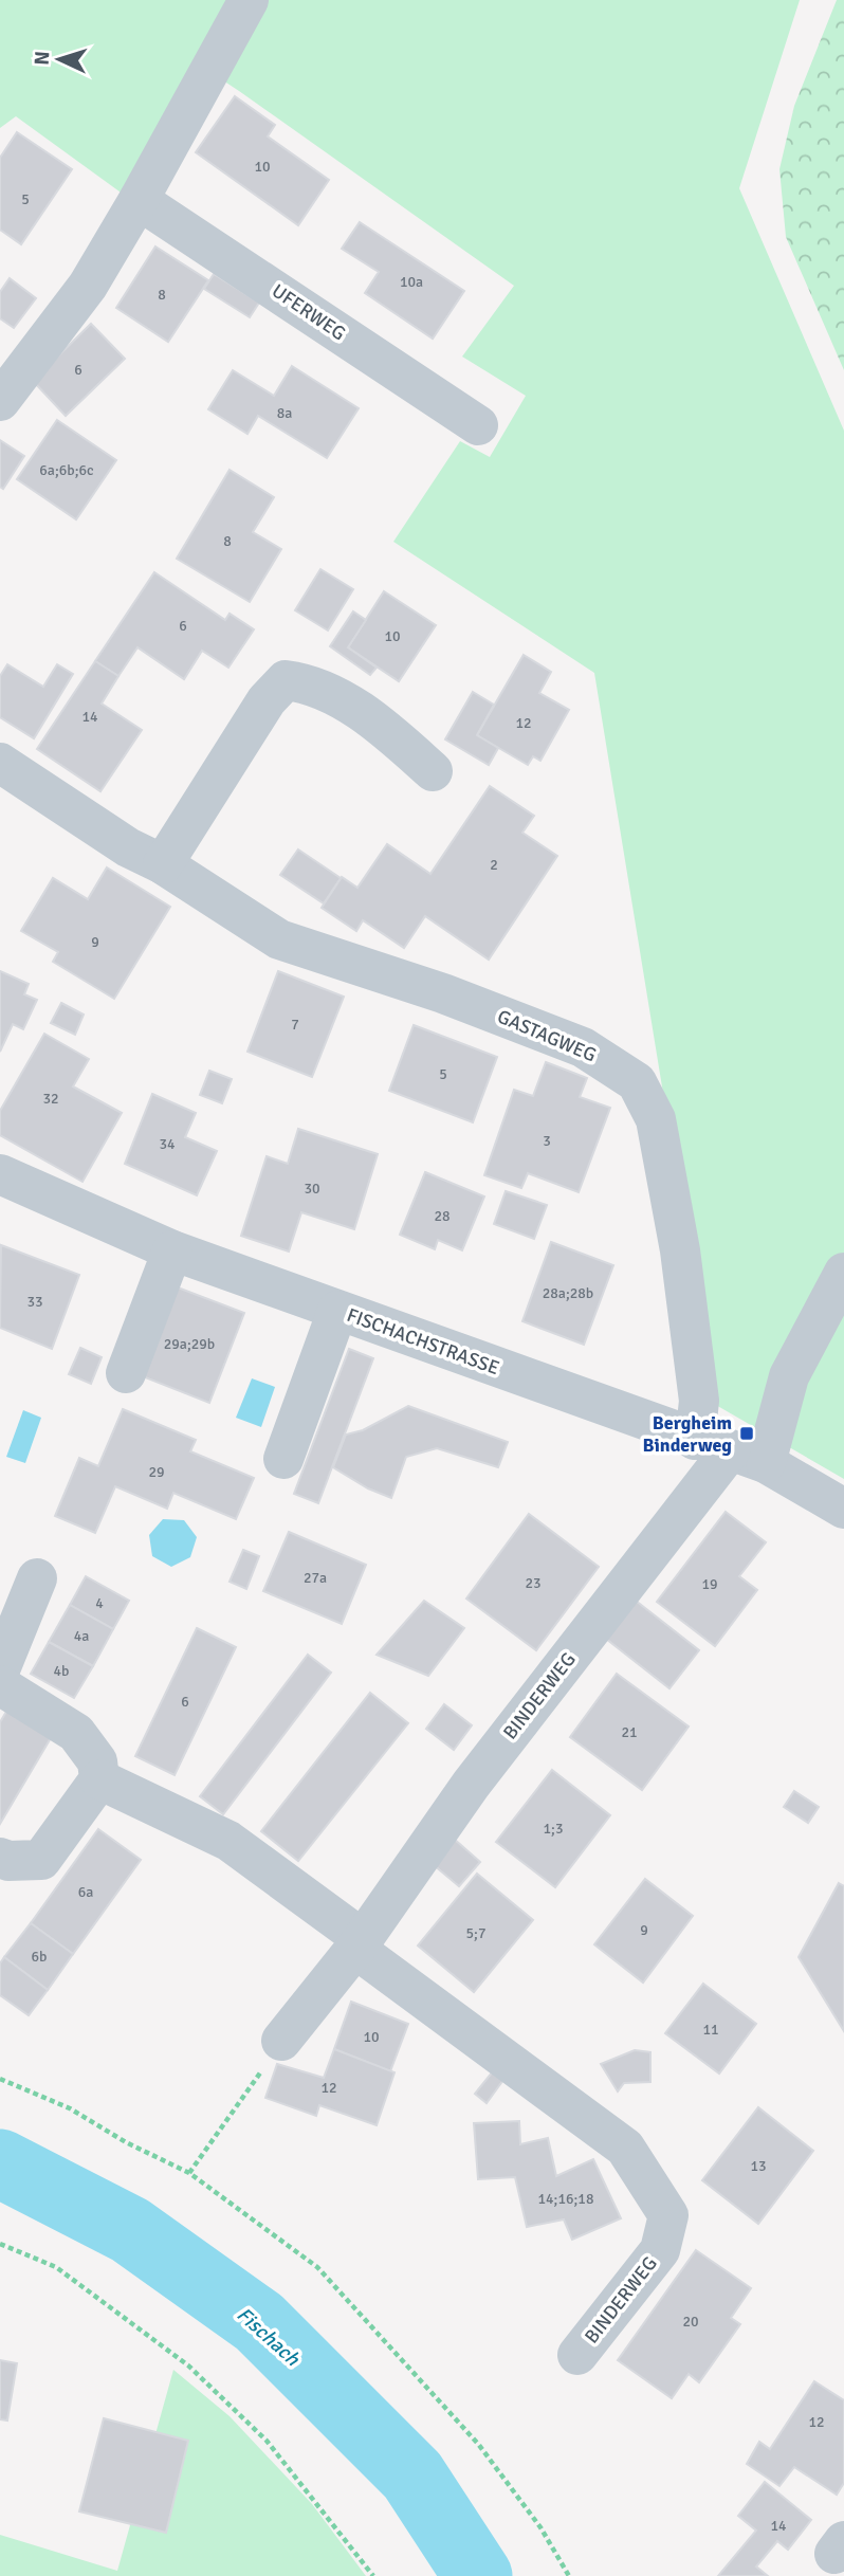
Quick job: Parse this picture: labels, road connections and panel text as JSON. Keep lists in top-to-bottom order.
{
  "streets": {
    "street": [
      "UFERWEG",
      "GASTAGWEG",
      "FISCHACHSTRASSE",
      "BINDERWEG"
    ]
  },
  "crossings": [
    ["GASTAGWEG", "FISCHACHSTRASSE"],
    ["GASTAGWEG", "BINDERWEG"],
    ["FISCHACHSTRASSE", "BINDERWEG"]
  ],
  "water": ["Fischach"],
  "places": {
    "transit": ["Bergheim Binderweg"]
  },
  "house_numbers": [
    "10",
    "5",
    "10a",
    "8",
    "6",
    "8a",
    "6a;6b;6c",
    "8",
    "6",
    "10",
    "14",
    "12",
    "2",
    "9",
    "7",
    "5",
    "32",
    "3",
    "34",
    "30",
    "28",
    "28a;28b",
    "33",
    "29a;29b",
    "29",
    "27a",
    "23",
    "19",
    "4",
    "4a",
    "4b",
    "6",
    "21",
    "1;3",
    "6a",
    "9",
    "5;7",
    "6b",
    "11",
    "10",
    "12",
    "13",
    "14;16;18",
    "20",
    "12",
    "14"
  ],
  "north": "left"
}
